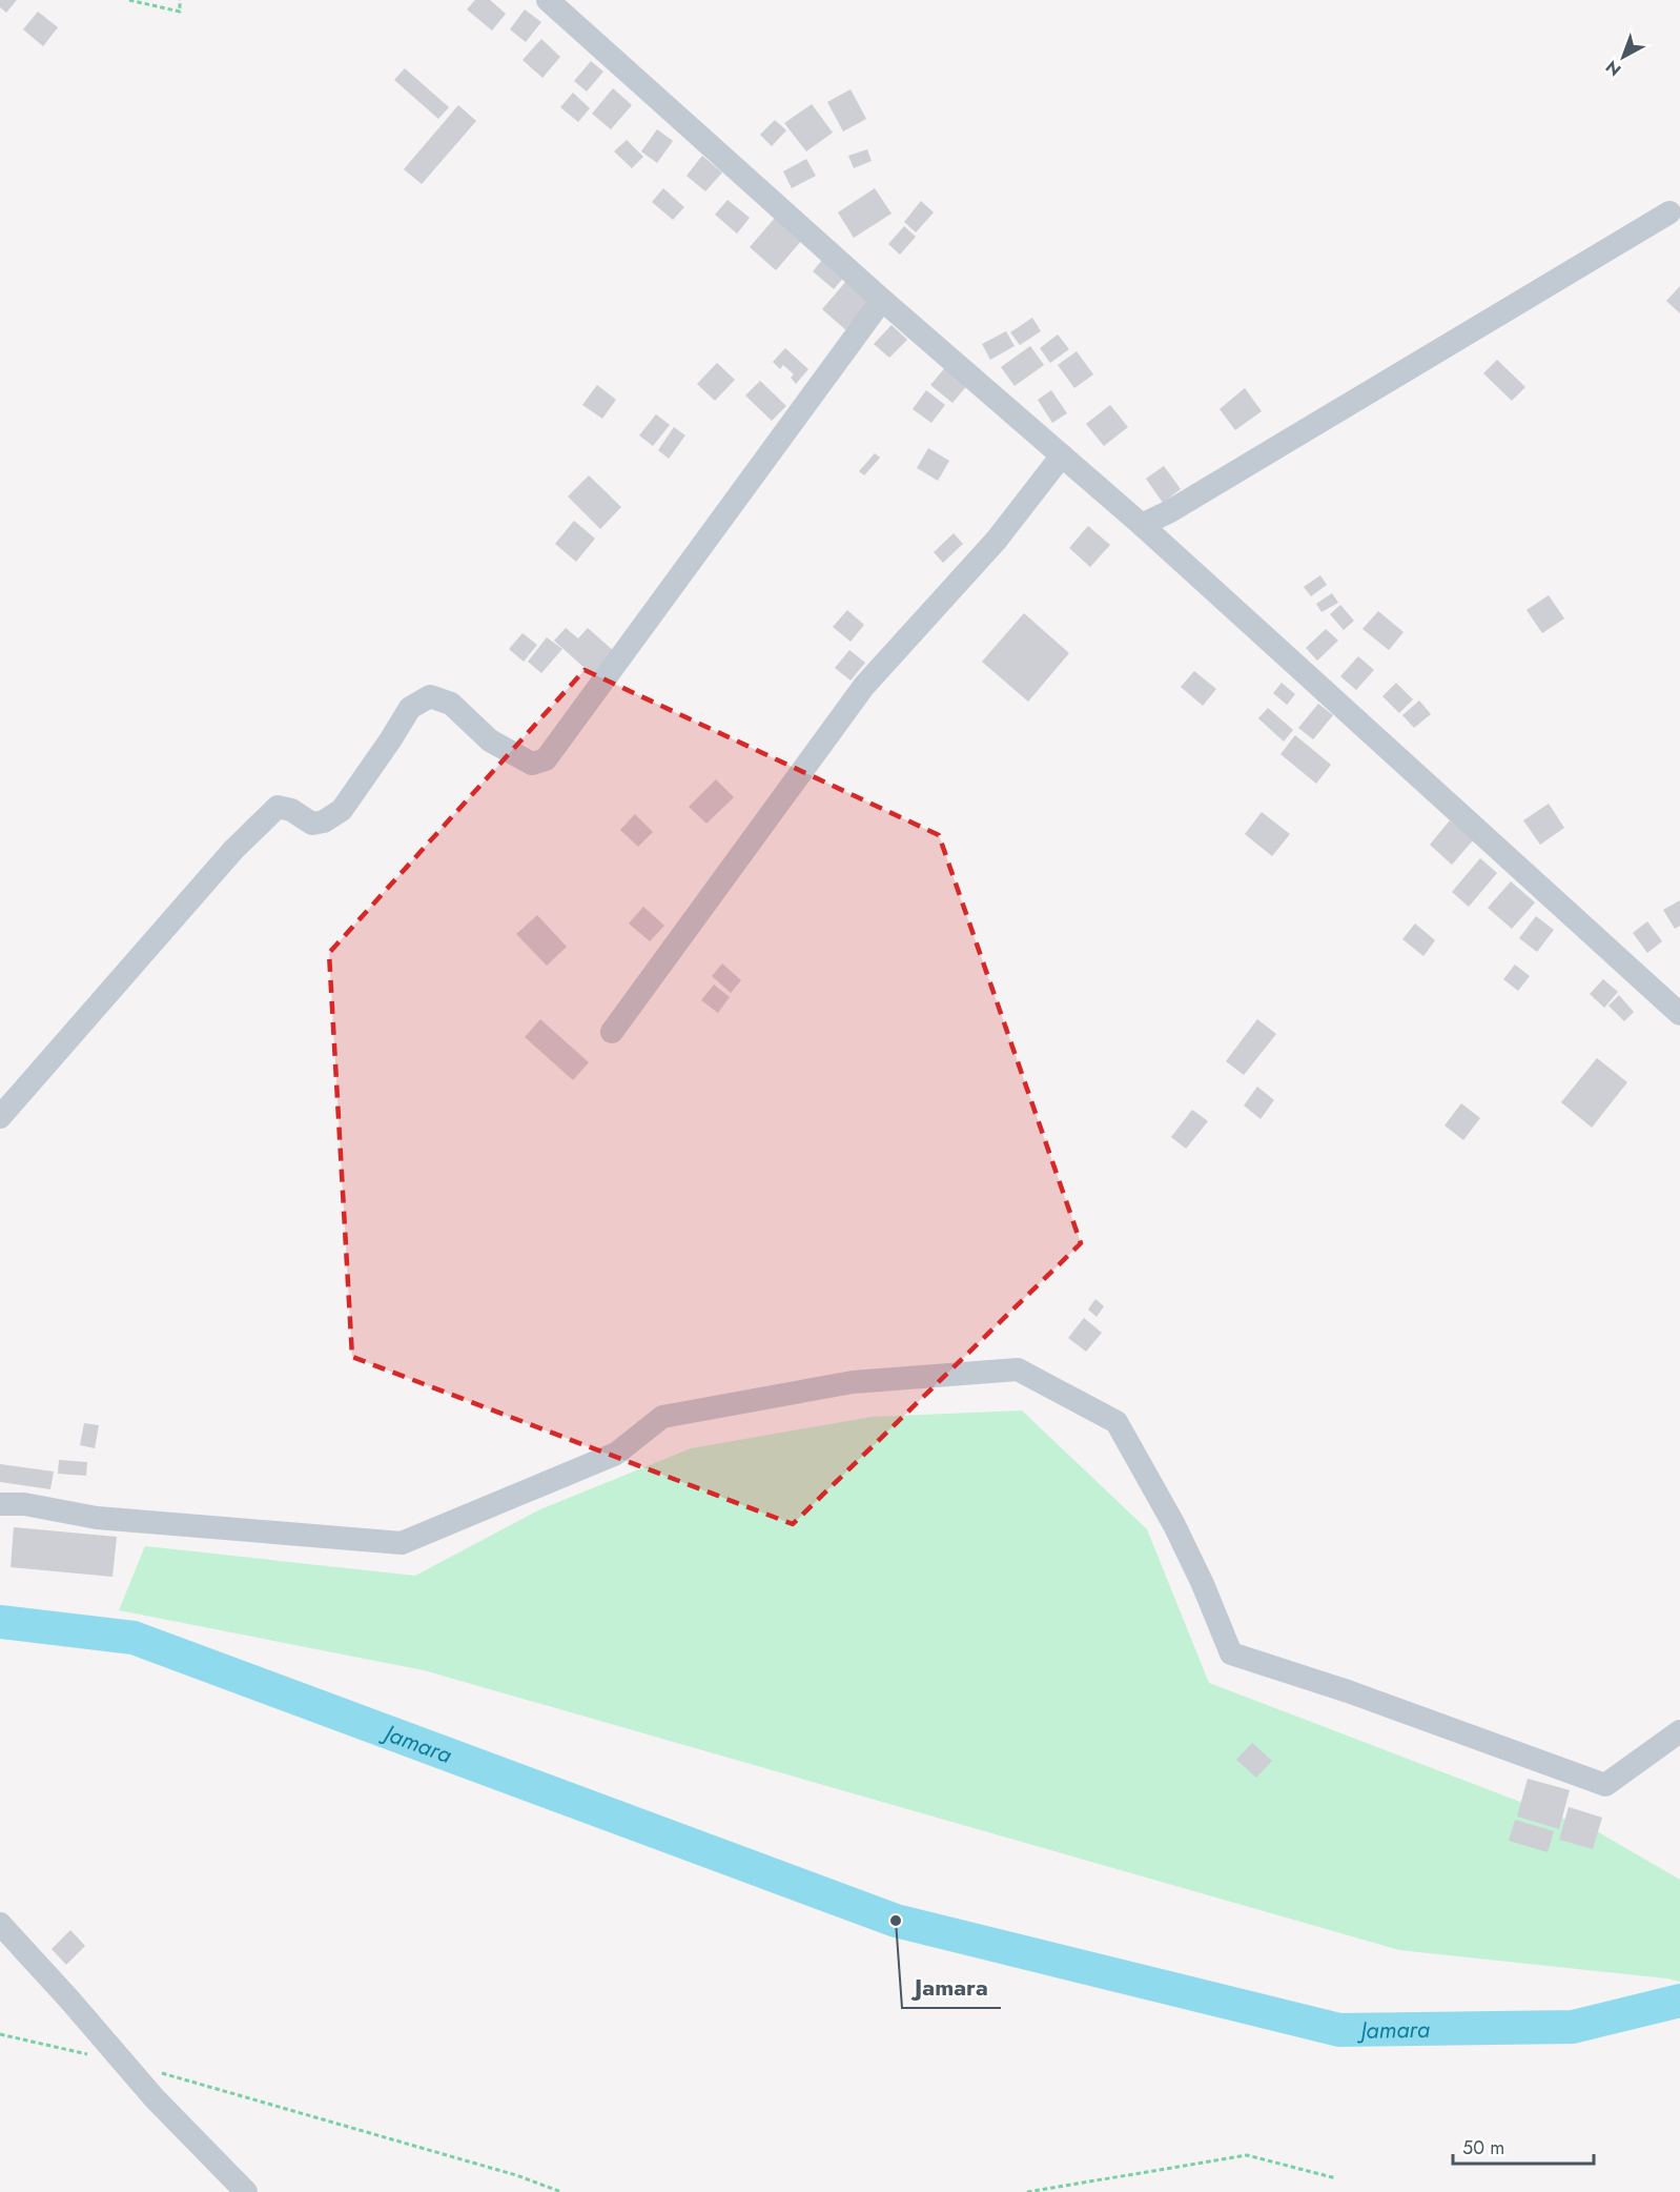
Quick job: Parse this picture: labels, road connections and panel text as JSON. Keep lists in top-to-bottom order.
{
  "water": ["Jamara"],
  "places": ["Jamara"],
  "scale_bar": "50 m",
  "north": "bottom left"
}
